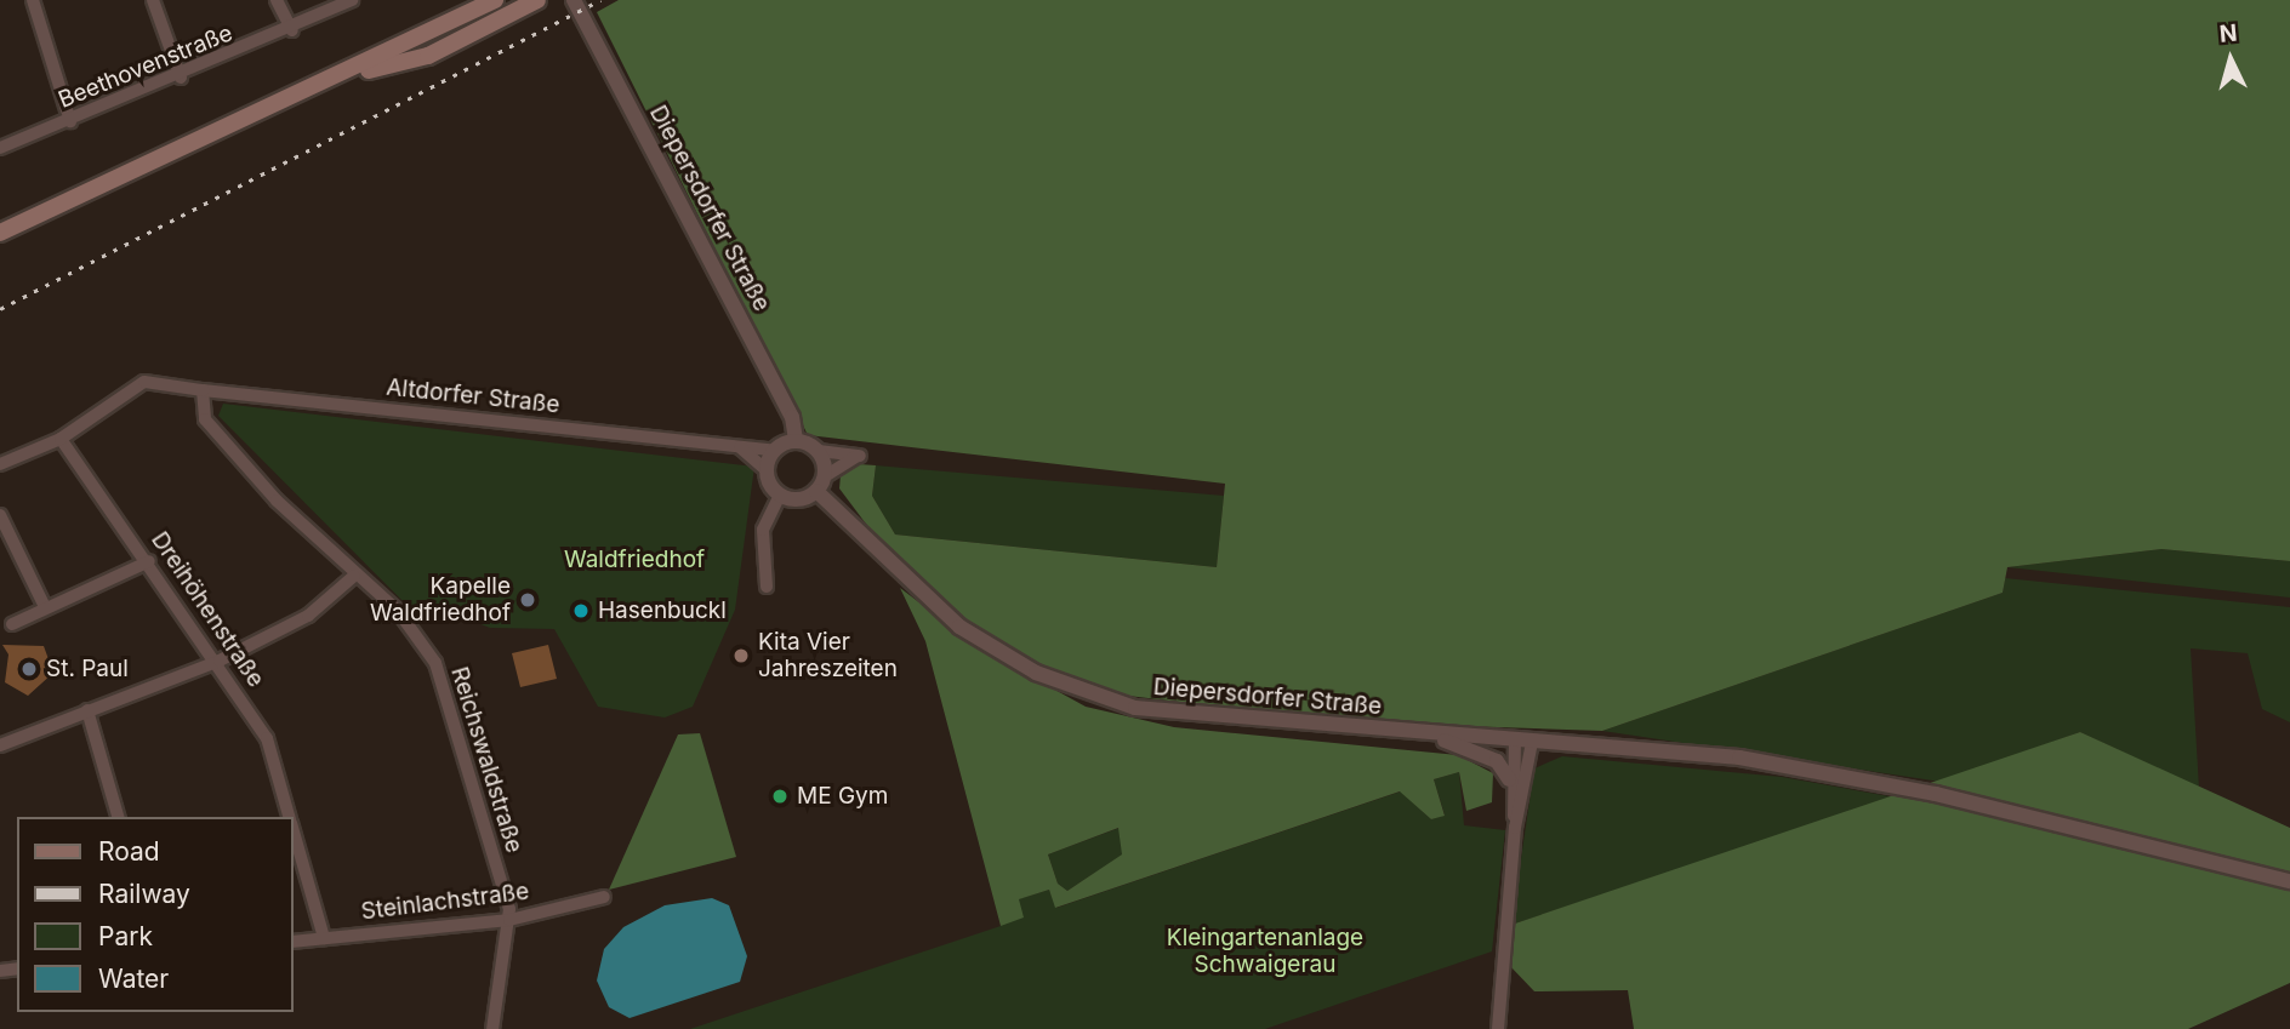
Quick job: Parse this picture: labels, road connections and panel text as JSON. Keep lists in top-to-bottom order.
{
  "streets": {
    "street": [
      "Beethovenstraße",
      "Diepersdorfer Straße",
      "Altdorfer Straße",
      "Dreihöhenstraße",
      "Reichswaldstraße",
      "Steinlachstraße"
    ]
  },
  "crossings": [
    ["Diepersdorfer Straße", "Altdorfer Straße"],
    ["Altdorfer Straße", "Dreihöhenstraße"],
    ["Altdorfer Straße", "Reichswaldstraße"],
    ["Dreihöhenstraße", "Steinlachstraße"],
    ["Reichswaldstraße", "Steinlachstraße"]
  ],
  "parks": ["Waldfriedhof", "Kleingartenanlage Schwaigerau"],
  "places": [
    "Kapelle Waldfriedhof",
    "Hasenbuckl",
    "Kita Vier Jahreszeiten",
    "St. Paul",
    "ME Gym"
  ],
  "legend": [
    "Road",
    "Railway",
    "Park",
    "Water"
  ],
  "north": "top"
}
